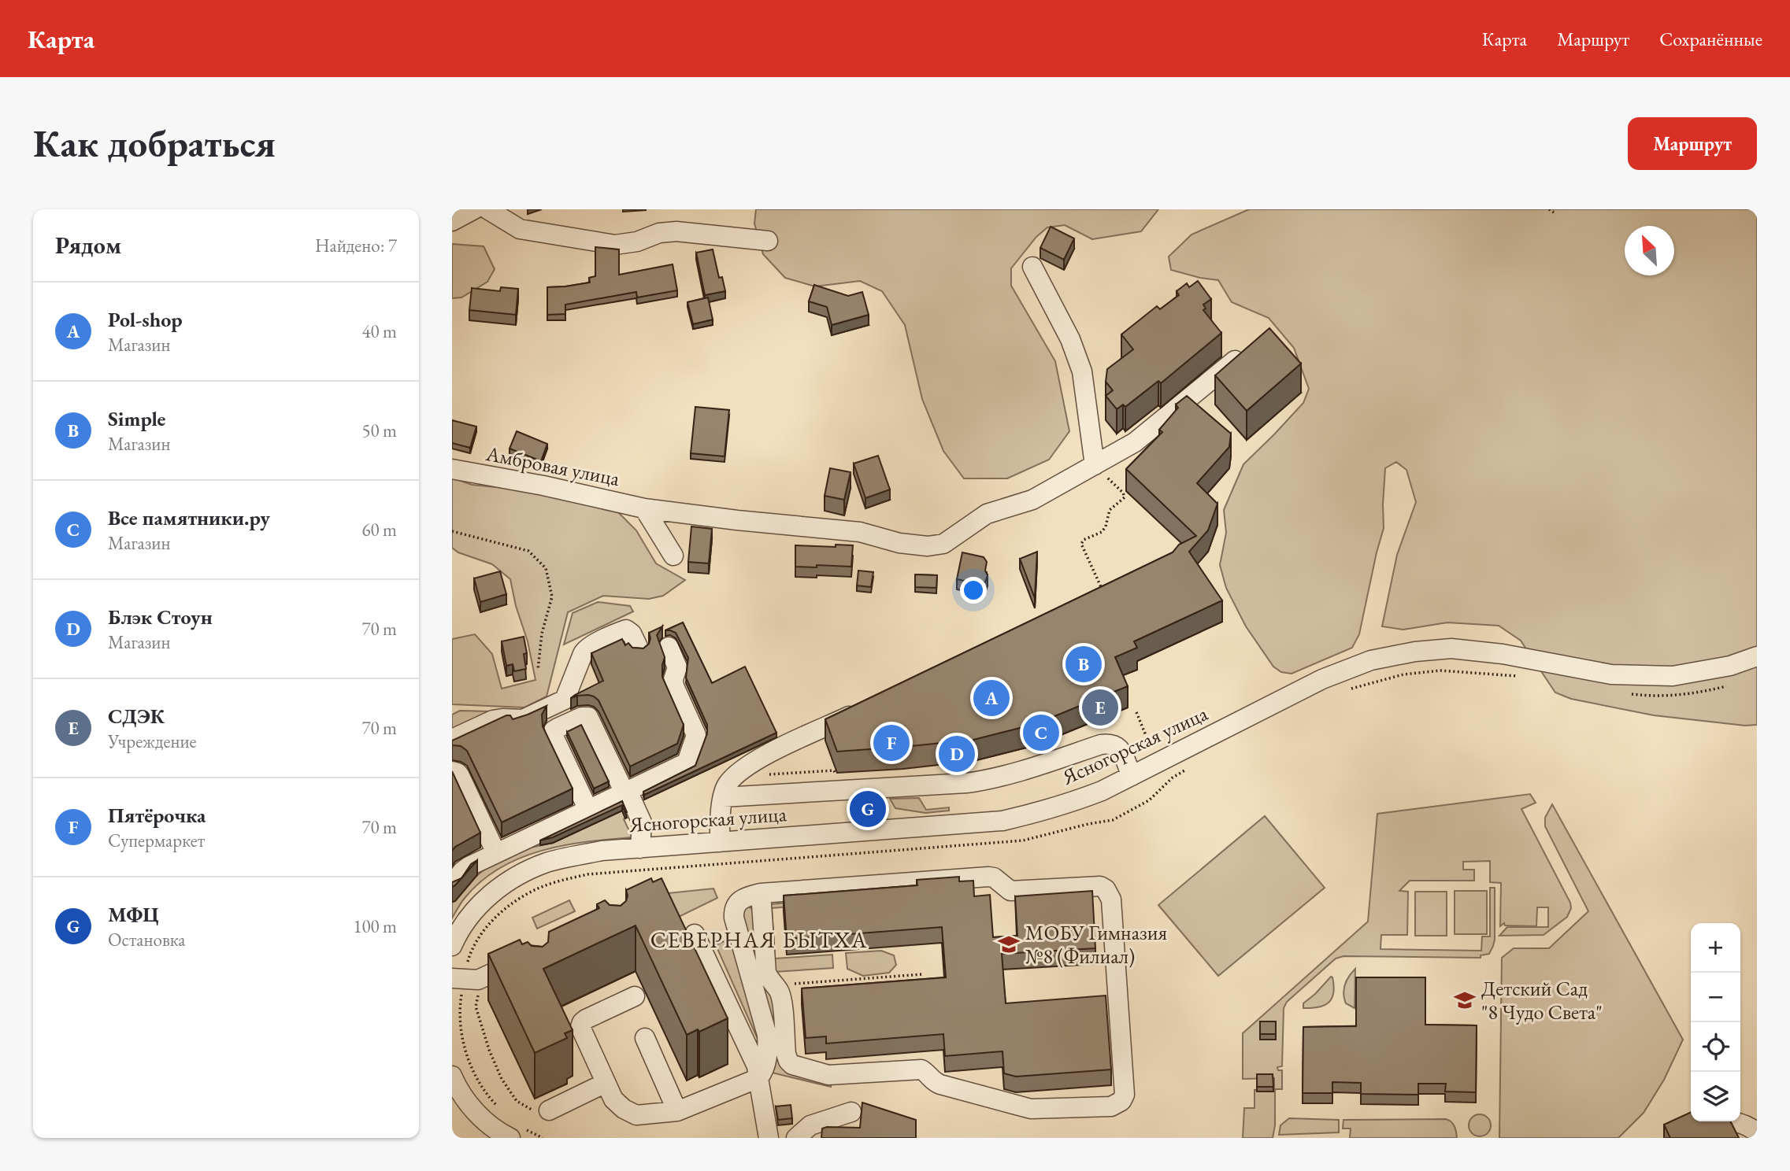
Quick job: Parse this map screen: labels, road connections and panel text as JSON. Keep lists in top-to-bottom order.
{
  "streets": {
    "street": ["Амбровая улица", "Ясногорская улица"]
  },
  "districts": ["СЕВЕРНАЯ БЫТХА"],
  "places": {
    "school or university": ["МОБУ Гимназия №8 (Филиал)", "Детский Сад \"8 Чудо Света\""]
  },
  "north": "top left",
  "page": {
    "header": "Карта",
    "nav": ["Карта", "Маршрут", "Сохранённые"],
    "buttons": "Маршрут",
    "title": "Как добраться",
    "heading": ["Рядом", "Найдено: 7"],
    "list": [
      {
        "mark": "A",
        "name": "Pol-shop",
        "note": "Магазин",
        "value": "40 m"
      },
      {
        "mark": "B",
        "name": "Simple",
        "note": "Магазин",
        "value": "50 m"
      },
      {
        "mark": "C",
        "name": "Все памятники.ру",
        "note": "Магазин",
        "value": "60 m"
      },
      {
        "mark": "D",
        "name": "Блэк Стоун",
        "note": "Магазин",
        "value": "70 m"
      },
      {
        "mark": "E",
        "name": "СДЭК",
        "note": "Учреждение",
        "value": "70 m"
      },
      {
        "mark": "F",
        "name": "Пятёрочка",
        "note": "Супермаркет",
        "value": "70 m"
      },
      {
        "mark": "G",
        "name": "МФЦ",
        "note": "Остановка",
        "value": "100 m"
      }
    ],
    "pins": [
      "B",
      "A",
      "E",
      "C",
      "F",
      "D",
      "G"
    ],
    "map_buttons": ["+", "−"]
  }
}
